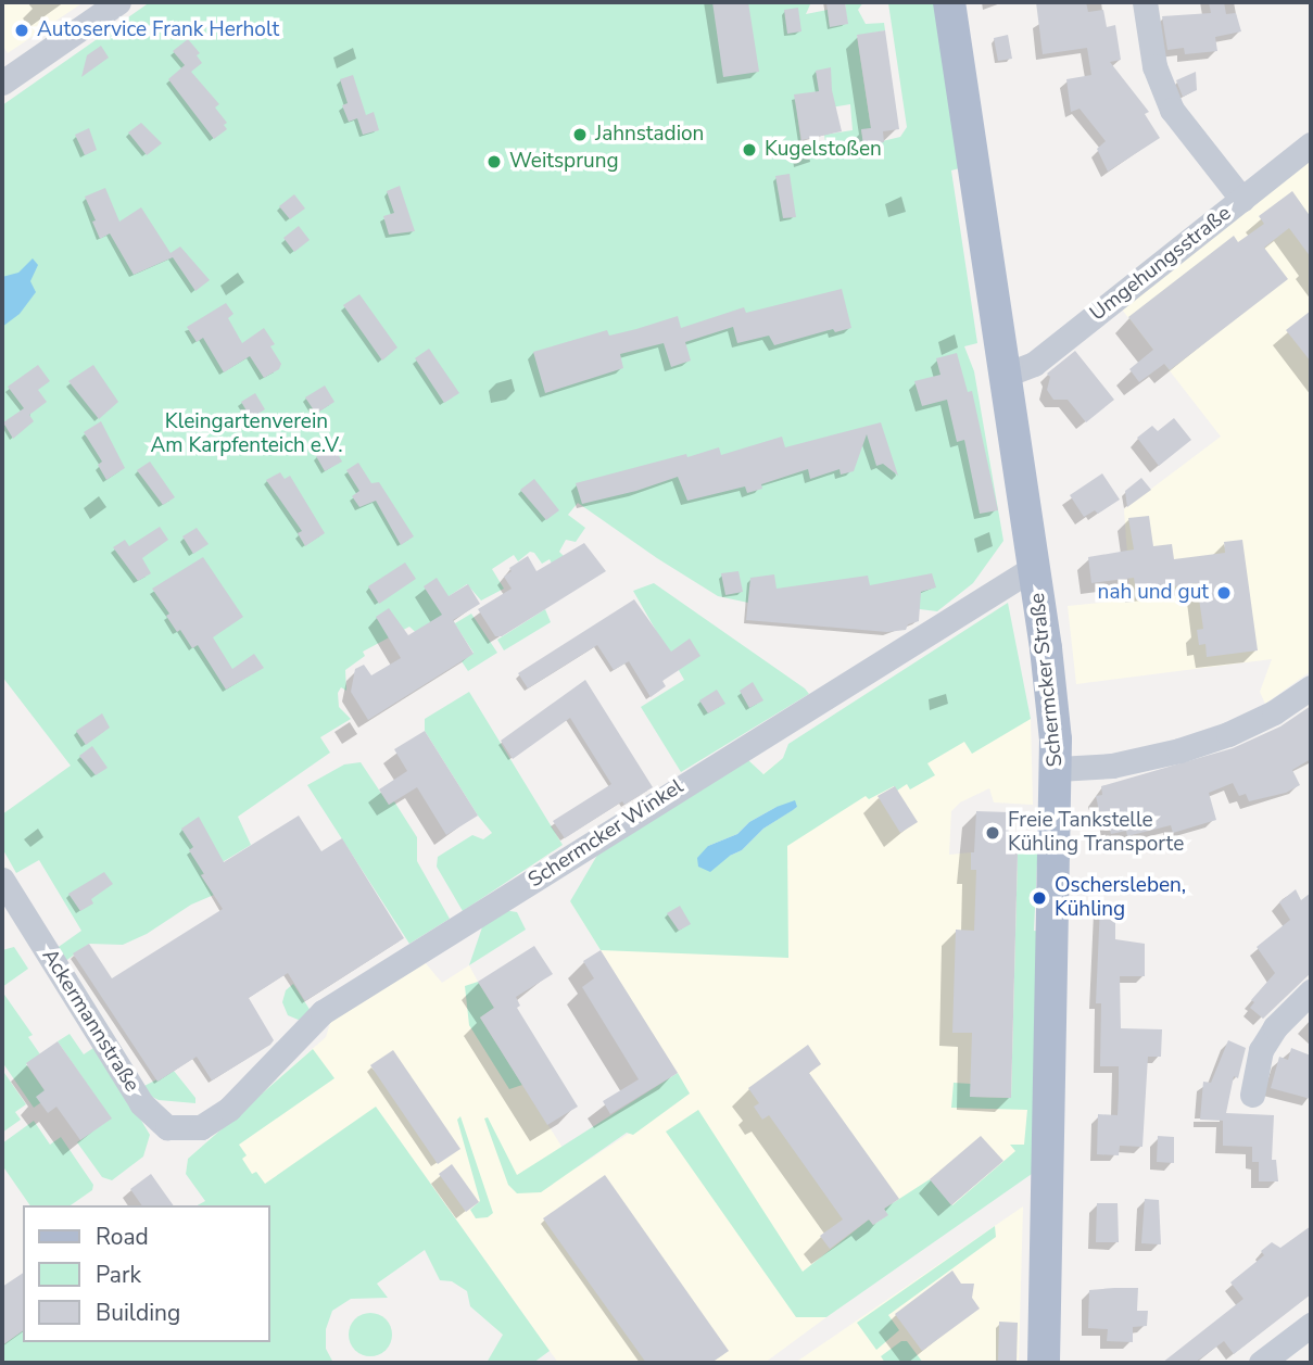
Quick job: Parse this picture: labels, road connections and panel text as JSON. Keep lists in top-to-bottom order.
{
  "streets": {
    "main road": ["Schermcker Straße"],
    "street": ["Umgehungsstraße", "Schermcker Winkel", "Ackermannstraße"]
  },
  "crossings": [
    ["Umgehungsstraße", "Schermcker Straße"],
    ["Schermcker Straße", "Schermcker Winkel"],
    ["Schermcker Winkel", "Ackermannstraße"]
  ],
  "parks": ["Kleingartenverein Am Karpfenteich e.V."],
  "places": [
    "Autoservice Frank Herholt",
    "Jahnstadion",
    "Kugelstoßen",
    "Weitsprung",
    "nah und gut",
    "Freie Tankstelle Kühling Transporte",
    "Oschersleben, Kühling"
  ],
  "legend": ["Road", "Park", "Building"]
}
